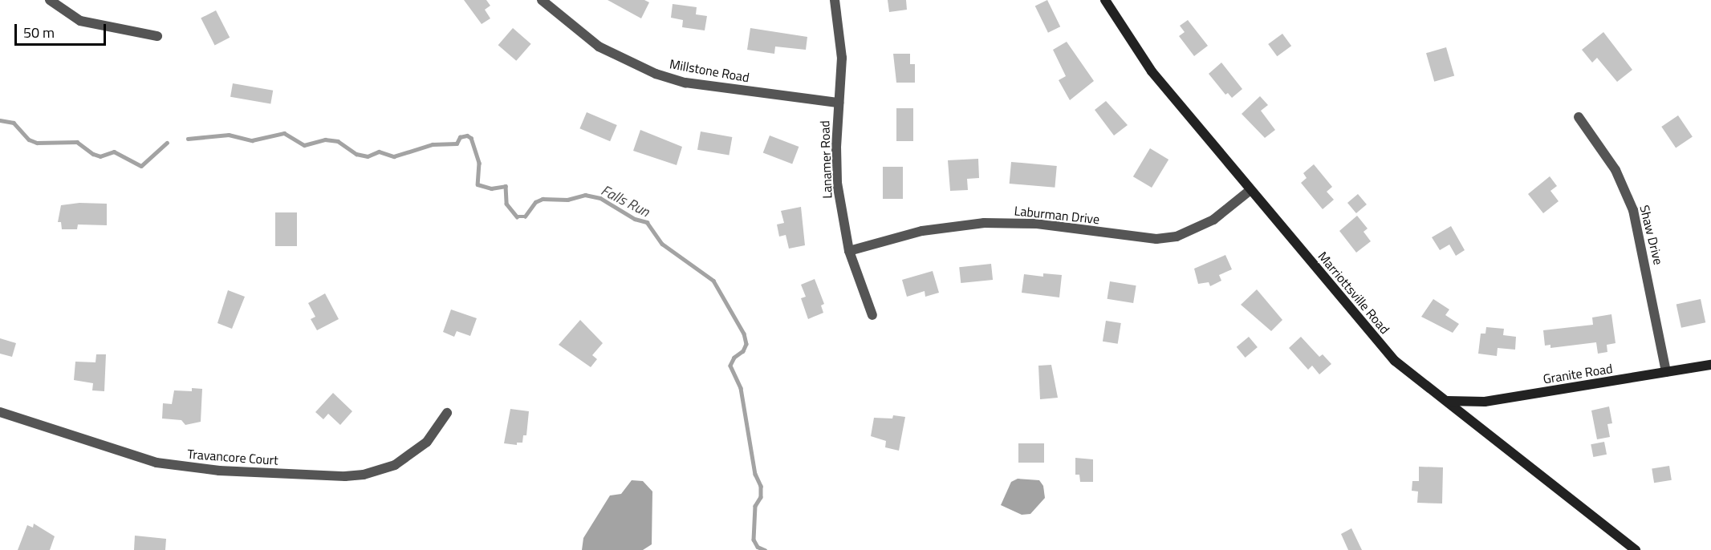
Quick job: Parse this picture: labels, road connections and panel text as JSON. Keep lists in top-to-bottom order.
{
  "streets": {
    "main road": ["Marriottsville Road", "Granite Road"],
    "street": [
      "Millstone Road",
      "Lanamer Road",
      "Laburman Drive",
      "Shaw Drive",
      "Travancore Court"
    ]
  },
  "crossings": [
    ["Millstone Road", "Lanamer Road"],
    ["Lanamer Road", "Laburman Drive"],
    ["Laburman Drive", "Marriottsville Road"],
    ["Shaw Drive", "Granite Road"],
    ["Marriottsville Road", "Granite Road"]
  ],
  "water": ["Falls Run"],
  "scale_bar": "50 m"
}
